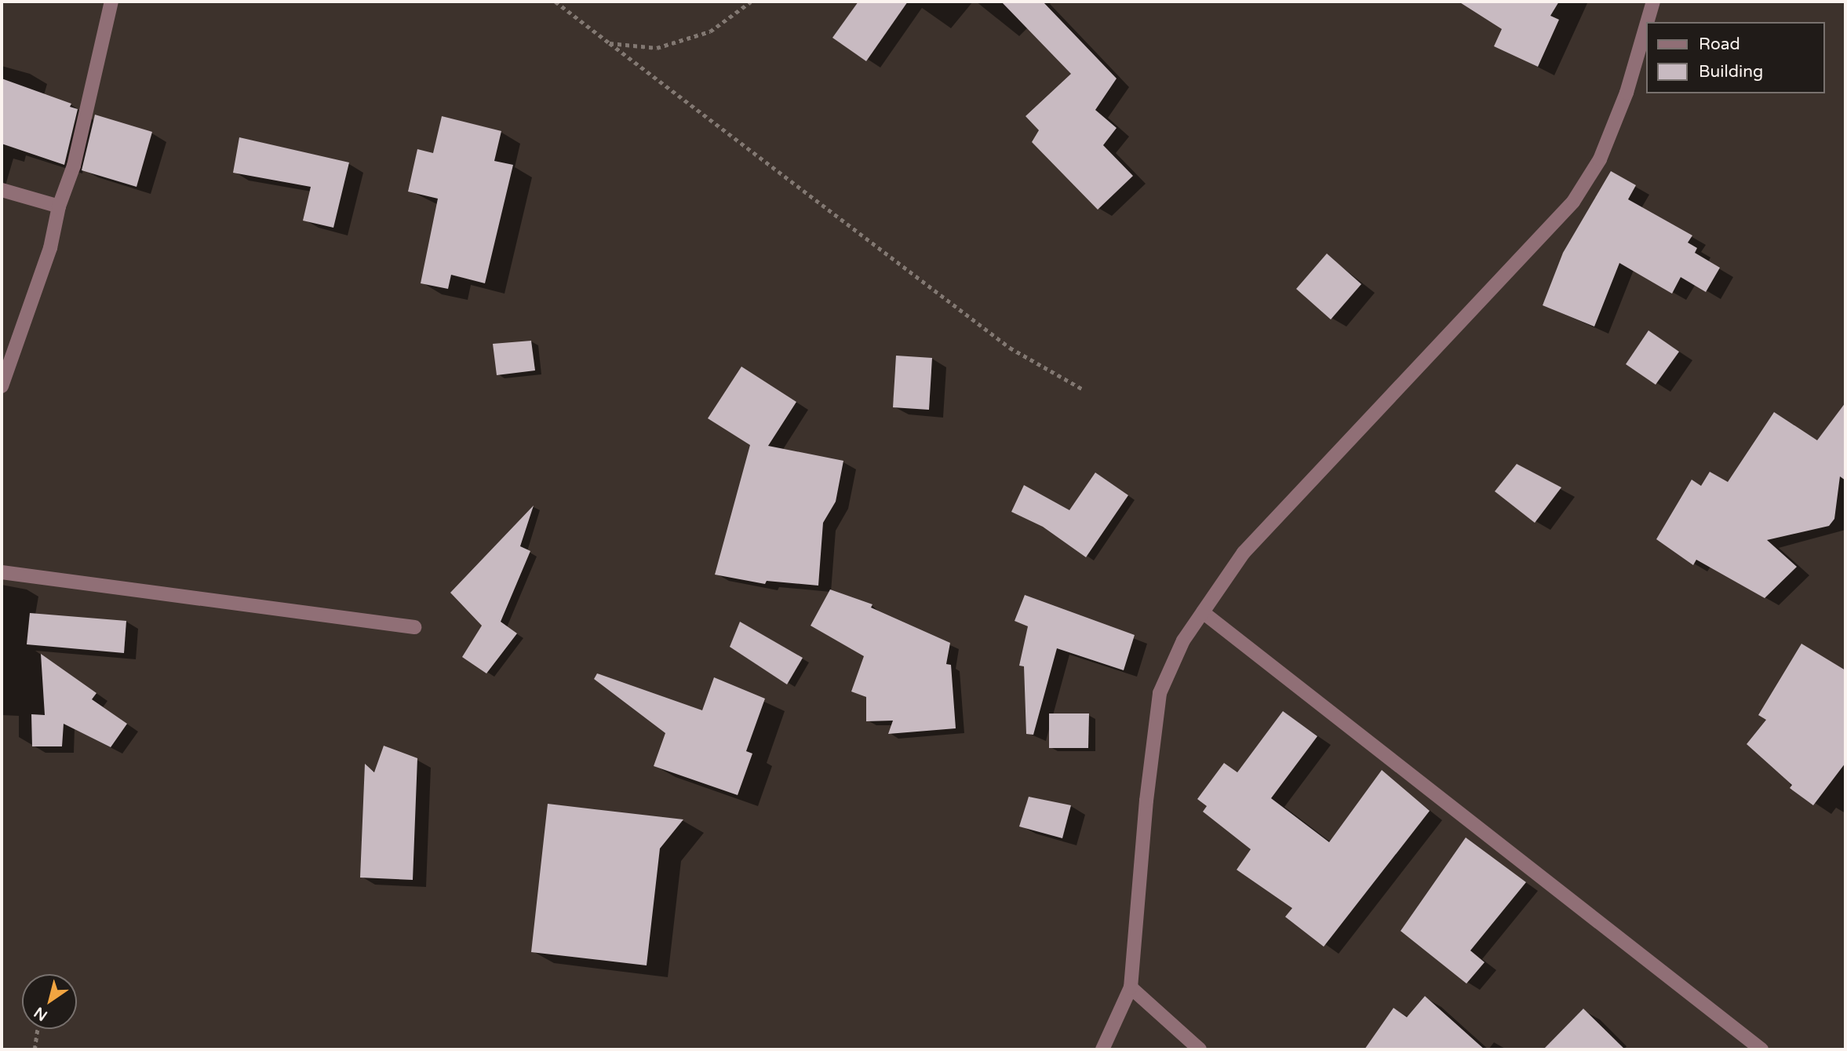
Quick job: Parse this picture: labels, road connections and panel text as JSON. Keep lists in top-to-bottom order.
{
  "legend": ["Road", "Building"],
  "north": "bottom left"
}
